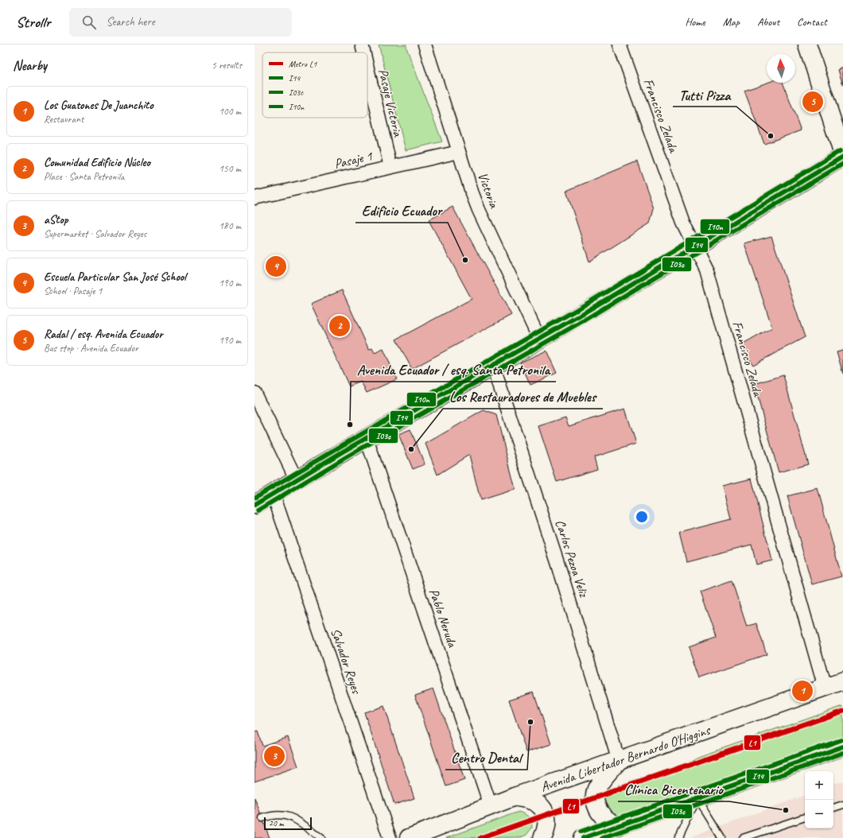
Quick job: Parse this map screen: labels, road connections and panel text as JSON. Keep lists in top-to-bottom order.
{
  "streets": {
    "main road": ["Avenida Libertador Bernardo O'Higgins"],
    "street": [
      "Pasaje Victoria",
      "Francisco Zelada",
      "Pasaje 1",
      "Victoria",
      "Carlos Pezoa Veliz",
      "Pablo Neruda",
      "Salvador Reyes"
    ]
  },
  "crossings": [
    ["Pasaje Victoria", "Pasaje 1"],
    ["Francisco Zelada", "Avenida Libertador Bernardo O'Higgins"],
    ["Pasaje 1", "Victoria"],
    ["Carlos Pezoa Veliz", "Avenida Libertador Bernardo O'Higgins"],
    ["Pablo Neruda", "Avenida Libertador Bernardo O'Higgins"]
  ],
  "places": [
    "Tutti Pizza",
    "Edificio Ecuador",
    "Avenida Ecuador / esq. Santa Petronila",
    "Los Restauradores de Muebles",
    "Centro Dental",
    "Clínica Bicentenario"
  ],
  "lines": [
    "transit line I10n",
    "transit line I14",
    "transit line I03c",
    "metro line L1"
  ],
  "legend": [
    "Metro L1",
    "I14",
    "I03c",
    "I10n"
  ],
  "scale_bar": "20 m",
  "north": "top",
  "page": {
    "header": "Strollr",
    "search": "Search here",
    "nav": [
      "Home",
      "Map",
      "About",
      "Contact"
    ],
    "heading": ["Nearby", "5 results"],
    "list": [
      {
        "mark": "1",
        "name": "Los Guatones De Juanchito",
        "note": "Restaurant",
        "value": "100 m"
      },
      {
        "mark": "2",
        "name": "Comunidad Edificio Núcleo",
        "note": "Place · Santa Petronila",
        "value": "150 m"
      },
      {
        "mark": "3",
        "name": "aStop",
        "note": "Supermarket · Salvador Reyes",
        "value": "180 m"
      },
      {
        "mark": "4",
        "name": "Escuela Particular San José School",
        "note": "School · Pasaje 1",
        "value": "190 m"
      },
      {
        "mark": "5",
        "name": "Radal / esq. Avenida Ecuador",
        "note": "Bus stop · Avenida Ecuador",
        "value": "190 m"
      }
    ],
    "pins": [
      "5",
      "4",
      "2",
      "1",
      "3"
    ],
    "map_buttons": ["+", "−"],
    "scale": "20 m"
  }
}
